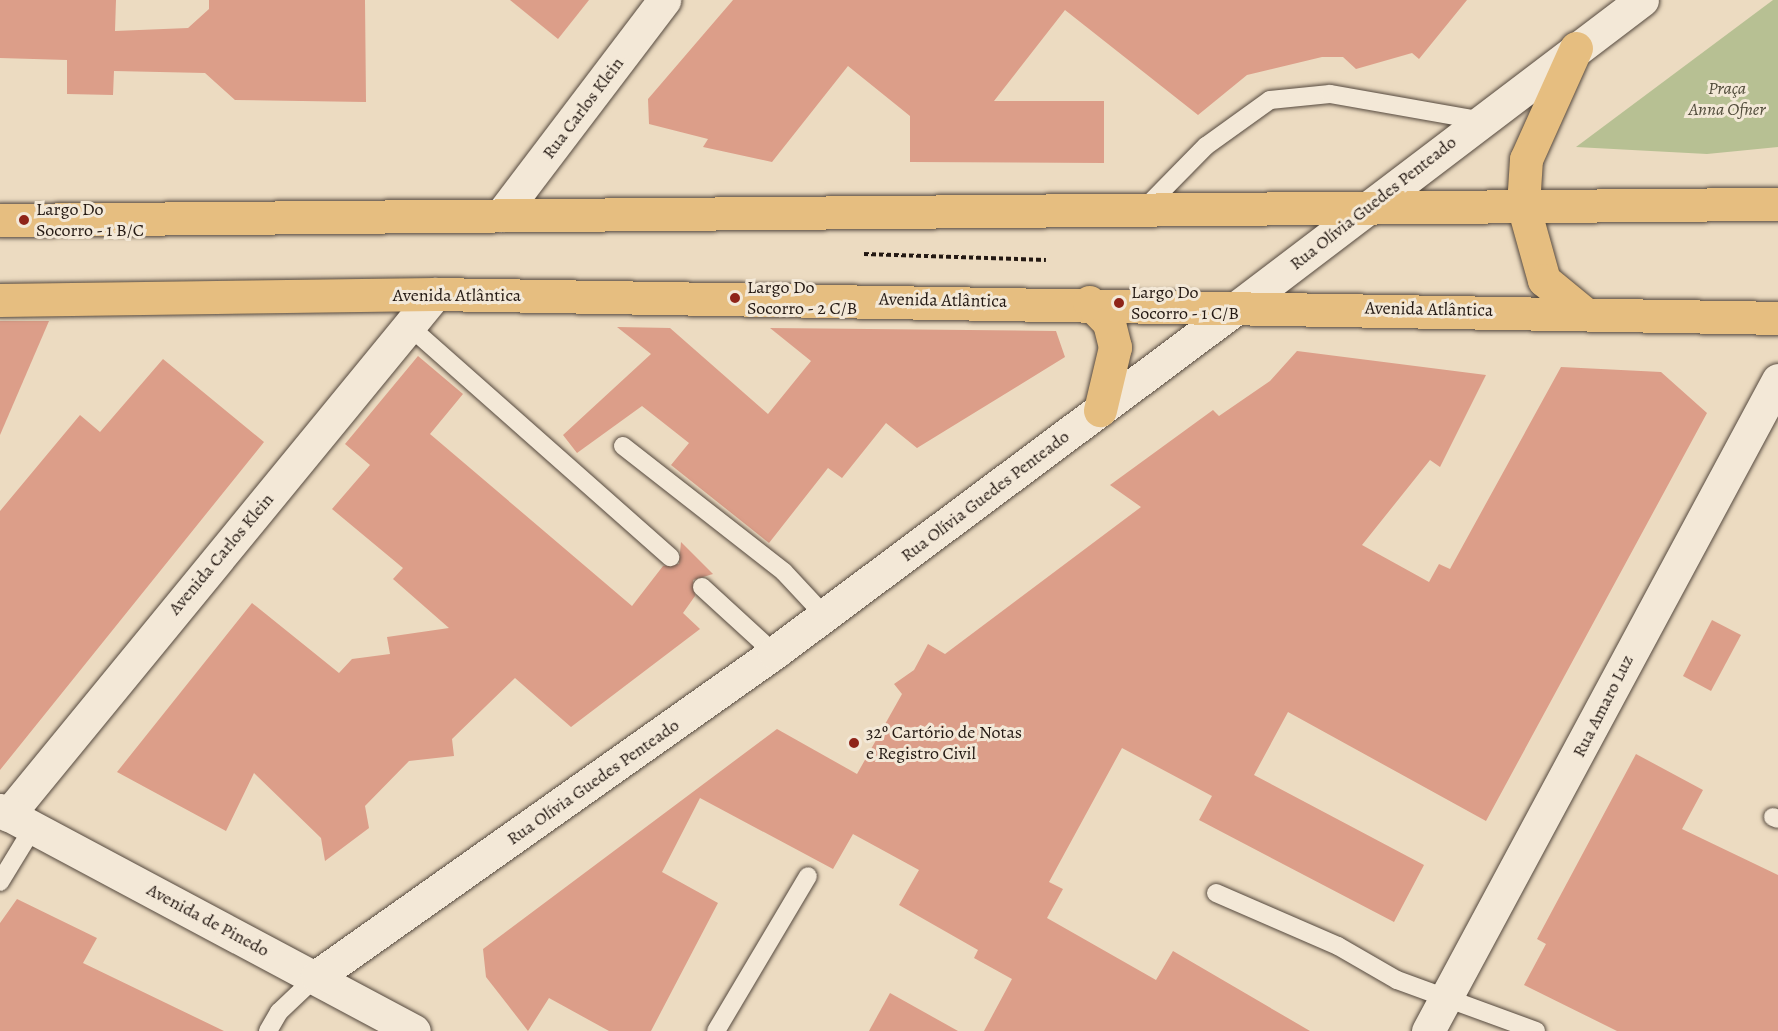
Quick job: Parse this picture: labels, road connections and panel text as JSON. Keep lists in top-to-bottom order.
{
  "streets": {
    "main road": ["Avenida Atlântica"],
    "street": [
      "Rua Carlos Klein",
      "Rua Olívia Guedes Penteado",
      "Avenida Carlos Klein",
      "Rua Amaro Luz",
      "Avenida de Pinedo"
    ]
  },
  "crossings": [
    ["Rua Olívia Guedes Penteado", "Avenida Atlântica"],
    ["Rua Olívia Guedes Penteado", "Avenida de Pinedo"],
    ["Avenida Atlântica", "Avenida Carlos Klein"],
    ["Avenida Carlos Klein", "Avenida de Pinedo"]
  ],
  "parks": ["Praça Anna Ofner"],
  "places": [
    "Largo Do Socorro - 1 B/C",
    "Largo Do Socorro - 2 C/B",
    "Largo Do Socorro - 1 C/B",
    "32º Cartório de Notas e Registro Civil"
  ]
}
